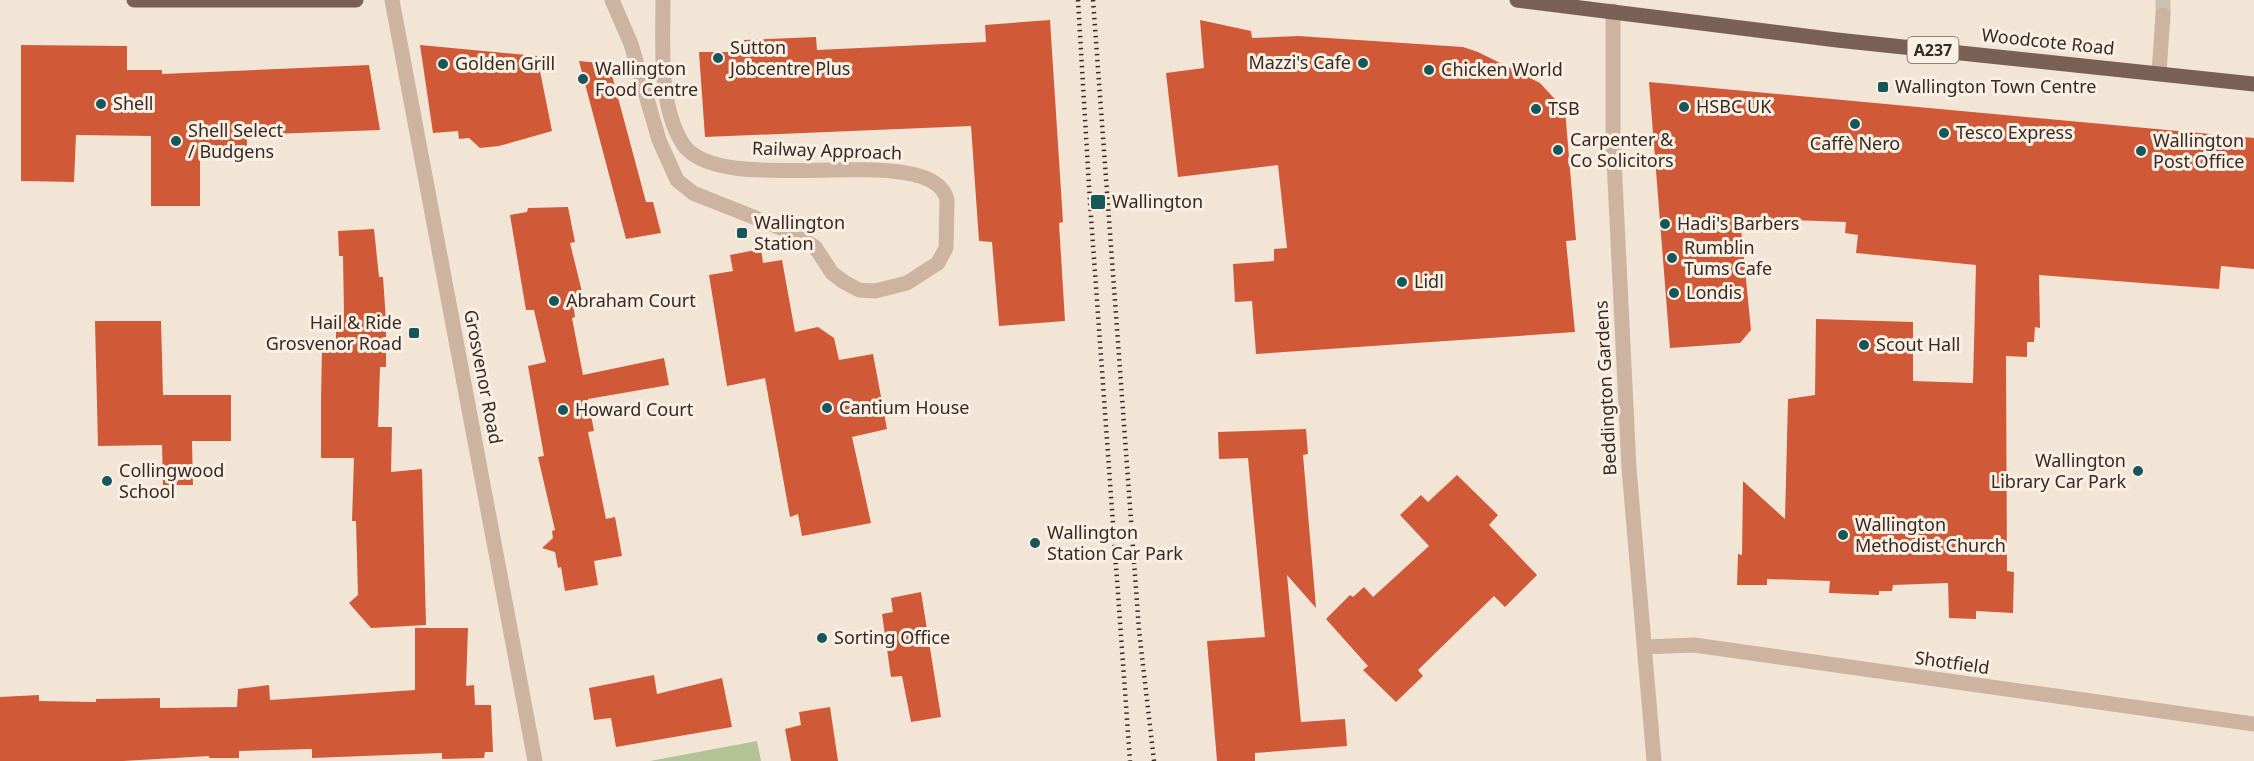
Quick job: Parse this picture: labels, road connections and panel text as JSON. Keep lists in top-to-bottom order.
{
  "streets": {
    "main road": ["Woodcote Road", "A237"],
    "street": [
      "Railway Approach",
      "Grosvenor Road",
      "Beddington Gardens",
      "Shotfield"
    ]
  },
  "crossings": [
    ["Woodcote Road", "Beddington Gardens"],
    ["Beddington Gardens", "Shotfield"]
  ],
  "places": {
    "other": [
      "Sutton Jobcentre Plus",
      "Mazzi's Cafe",
      "Golden Grill",
      "Chicken World",
      "Wallington Food Centre",
      "Shell",
      "HSBC UK",
      "TSB",
      "Caffè Nero",
      "Tesco Express",
      "Shell Select / Budgens",
      "Carpenter & Co Solicitors",
      "Wallington Post Office",
      "Hadi's Barbers",
      "Rumblin Tums Cafe",
      "Lidl",
      "Londis",
      "Abraham Court",
      "Scout Hall",
      "Cantium House",
      "Howard Court",
      "Wallington Library Car Park",
      "Collingwood School",
      "Wallington Methodist Church",
      "Wallington Station Car Park",
      "Sorting Office"
    ],
    "transit": [
      "Wallington Town Centre",
      "Wallington",
      "Wallington Station",
      "Hail & Ride Grosvenor Road"
    ]
  }
}
